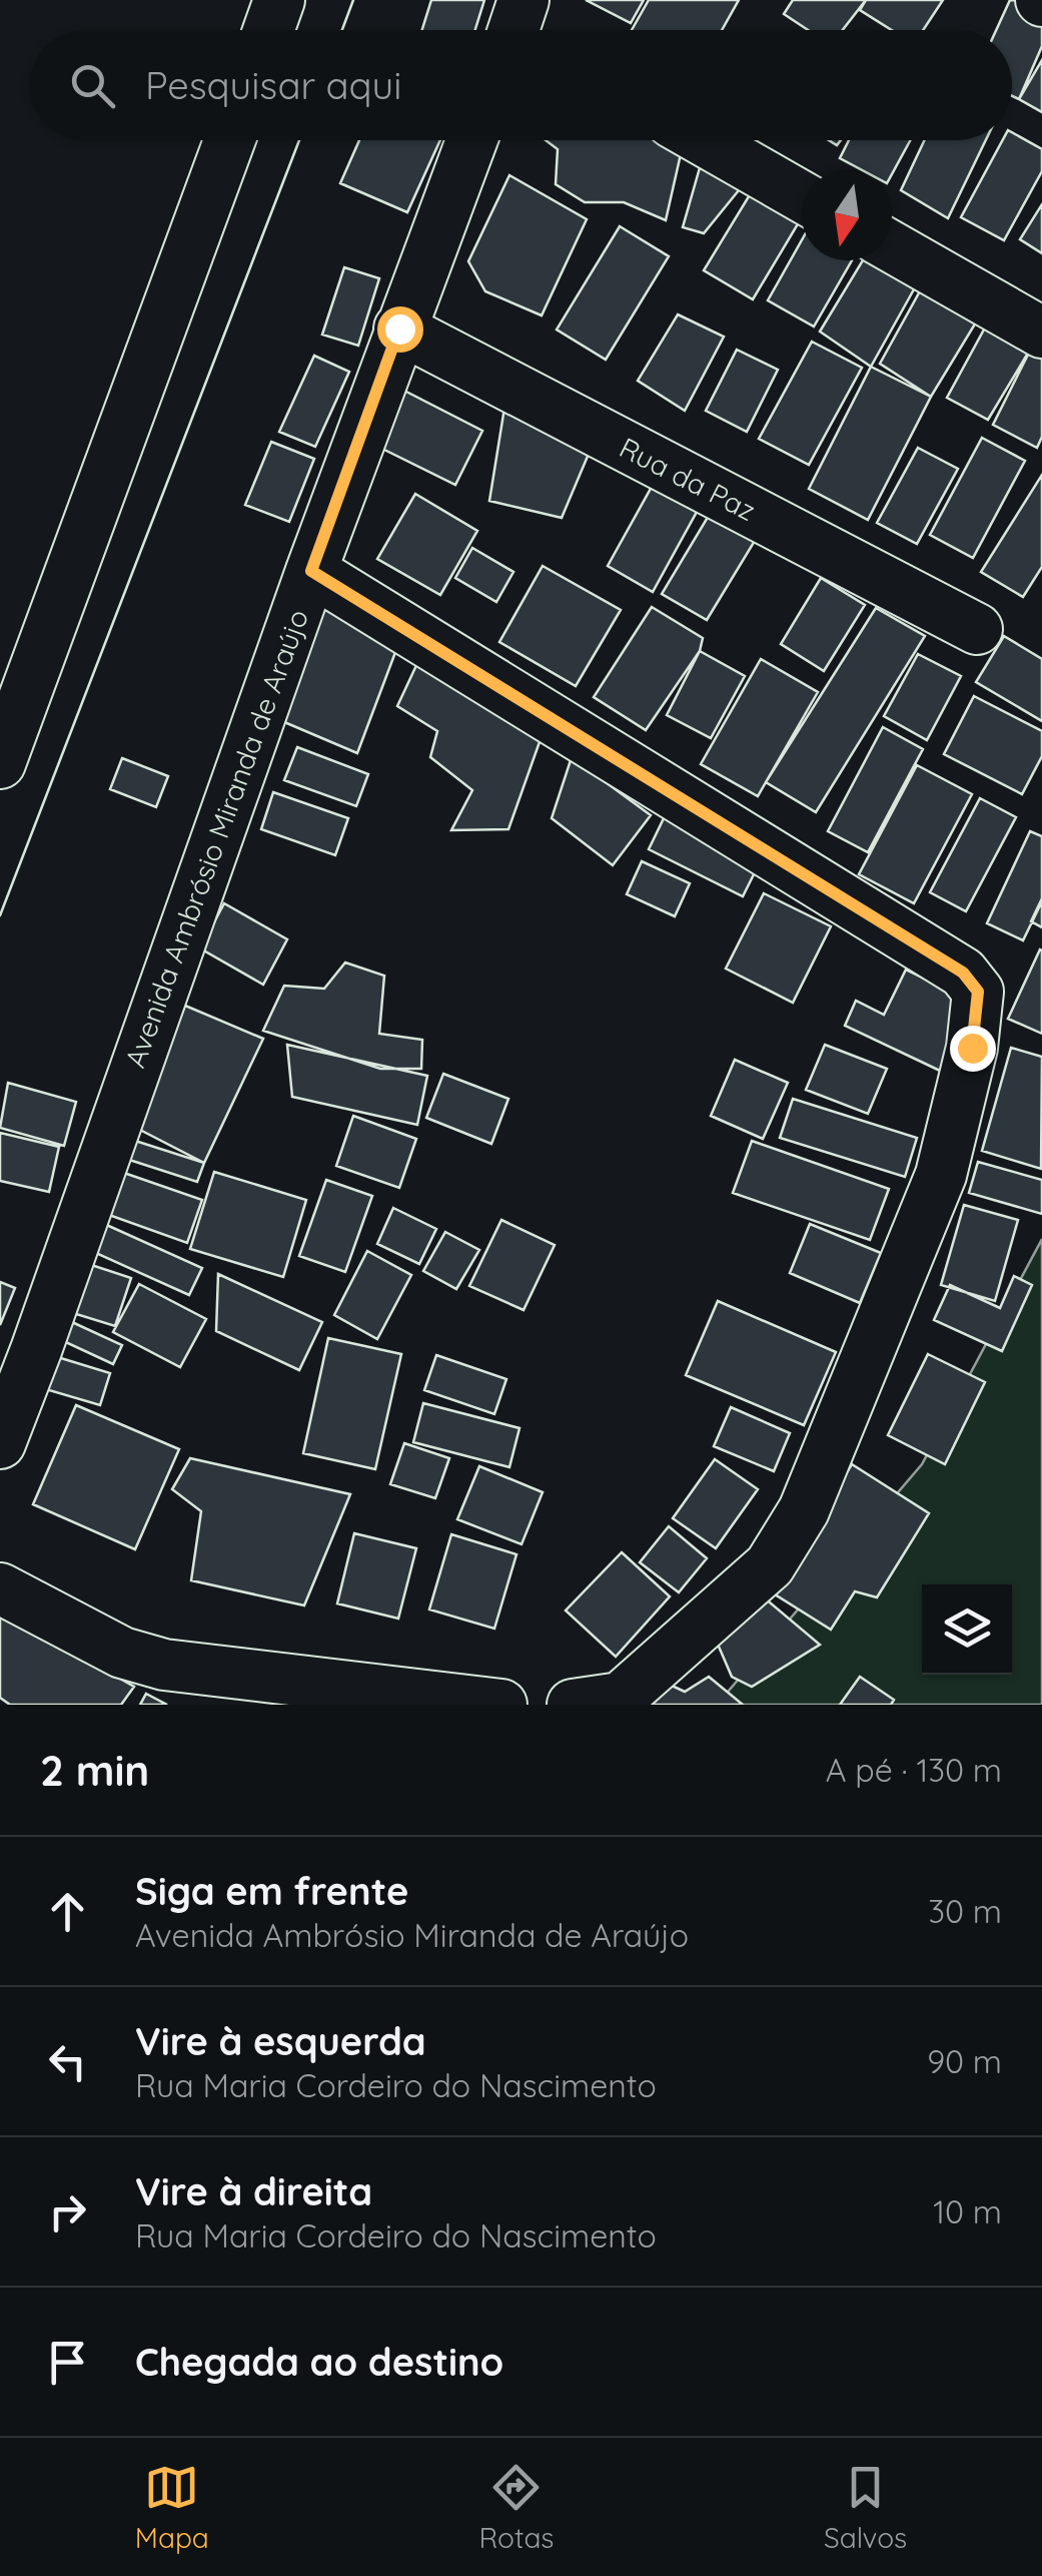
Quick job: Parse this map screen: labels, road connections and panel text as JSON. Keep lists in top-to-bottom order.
{
  "streets": {
    "street": ["Rua da Paz", "Avenida Ambrósio Miranda de Araújo"]
  },
  "crossings": [
    ["Rua da Paz", "Avenida Ambrósio Miranda de Araújo"]
  ],
  "north": "bottom",
  "page": {
    "search": "Pesquisar aqui",
    "heading": ["2 min", "A pé · 130 m"],
    "list": [
      ["Siga em frente", "Avenida Ambrósio Miranda de Araújo", "30 m"],
      ["Vire à esquerda", "Rua Maria Cordeiro do Nascimento", "90 m"],
      ["Vire à direita", "Rua Maria Cordeiro do Nascimento", "10 m"],
      "Chegada ao destino"
    ],
    "nav": ["Mapa", "Rotas", "Salvos"]
  }
}
